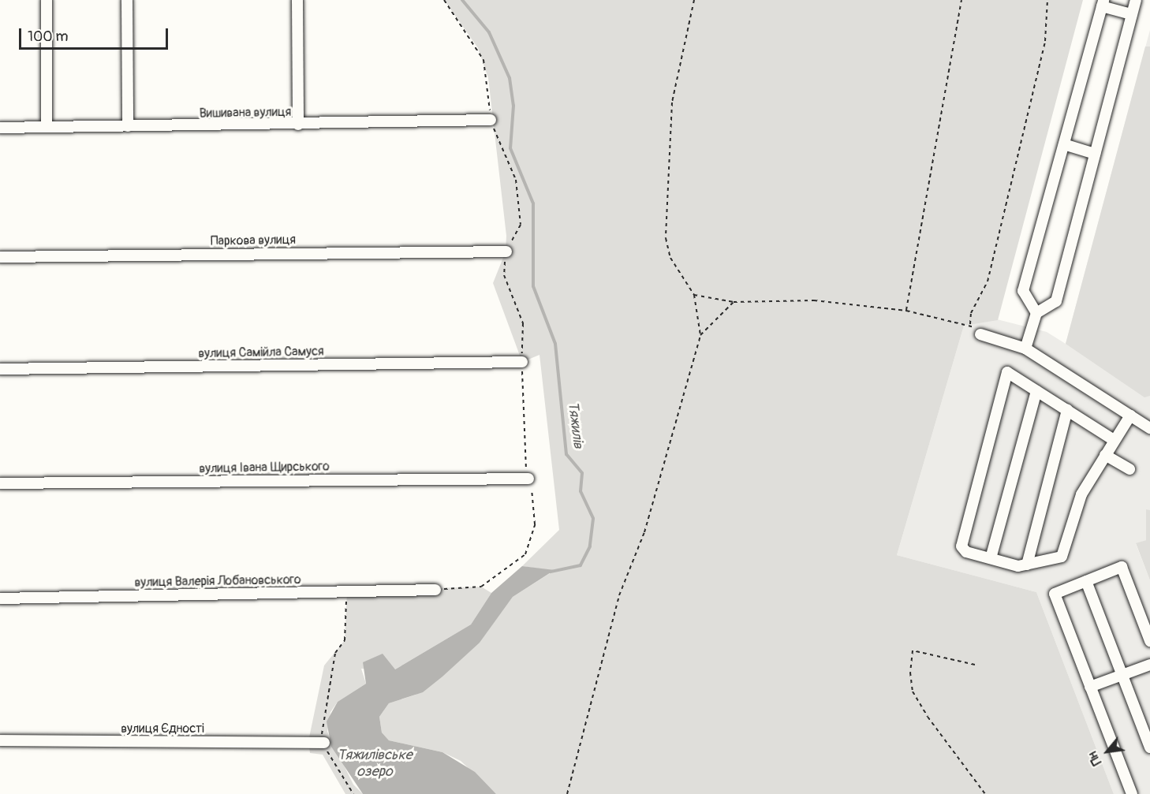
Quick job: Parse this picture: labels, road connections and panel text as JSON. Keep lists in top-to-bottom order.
{
  "streets": {
    "street": [
      "Вишивана вулиця",
      "Паркова вулиця",
      "вулиця Самійла Самуся",
      "вулиця Івана Щирського",
      "вулиця Валерія Лобановського",
      "вулиця Єдності"
    ]
  },
  "water": ["Тяжилів", "Тяжилівське озеро"],
  "scale_bar": "100 m",
  "north": "bottom left"
}
